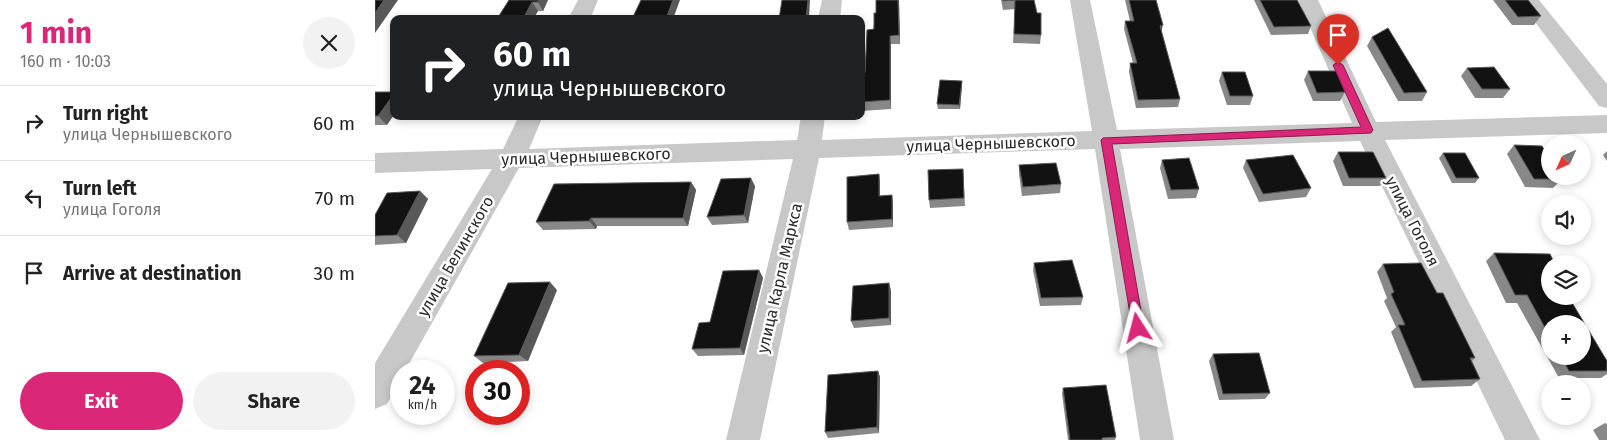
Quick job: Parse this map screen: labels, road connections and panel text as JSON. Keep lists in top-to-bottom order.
{
  "streets": {
    "street": [
      "улица Чернышевского",
      "улица Гоголя",
      "улица Белинского",
      "улица Карла Маркса"
    ]
  },
  "crossings": [
    ["улица Чернышевского", "улица Гоголя"],
    ["улица Чернышевского", "улица Белинского"],
    ["улица Чернышевского", "улица Карла Маркса"]
  ],
  "north": "bottom left",
  "page": {
    "heading": ["1 min", "160 m · 10:03"],
    "turn": ["60 m", "улица Чернышевского"],
    "list": [
      {
        "name": "Turn right",
        "note": "улица Чернышевского",
        "value": "60 m"
      },
      {
        "name": "Turn left",
        "note": "улица Гоголя",
        "value": "70 m"
      },
      {
        "name": "Arrive at destination",
        "value": "30 m"
      }
    ],
    "map_buttons": ["+", "−"],
    "speed": "24 km/h",
    "limit": "30",
    "buttons": ["Exit", "Share"]
  }
}
